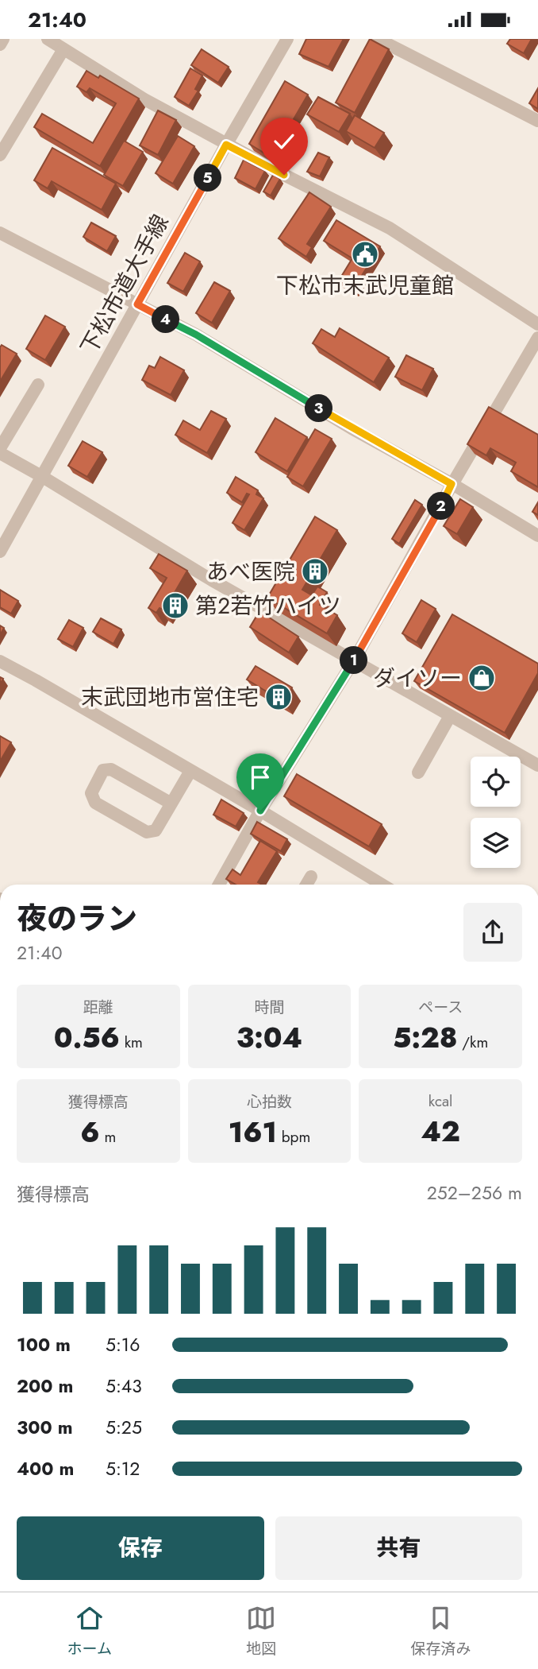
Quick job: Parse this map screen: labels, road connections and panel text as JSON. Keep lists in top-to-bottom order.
{
  "streets": {
    "street": ["下松市道大手線"]
  },
  "places": {
    "public building": ["下松市末武児童館"],
    "building": ["あべ医院", "第２若竹ハイツ", "末武団地市営住宅"],
    "shop": ["ダイソー"]
  },
  "page": {
    "status": "21:40",
    "pins": [
      "5",
      "4",
      "3",
      "2",
      "1"
    ],
    "heading": ["夜のラン", "21:40"],
    "stats": [
      ["距離", "0.56 km"],
      ["時間", "3:04"],
      ["ペース", "5:28 /km"],
      ["獲得標高", "6 m"],
      ["心拍数", "161 bpm"],
      ["kcal", "42"]
    ],
    "chart": ["獲得標高", "252–256 m"],
    "list": [
      {
        "name": "100 m",
        "note": "5:16"
      },
      {
        "name": "200 m",
        "note": "5:43"
      },
      {
        "name": "300 m",
        "note": "5:25"
      },
      {
        "name": "400 m",
        "note": "5:12"
      }
    ],
    "buttons": ["保存", "共有"],
    "tabs": ["ホーム", "地図", "保存済み"]
  }
}
